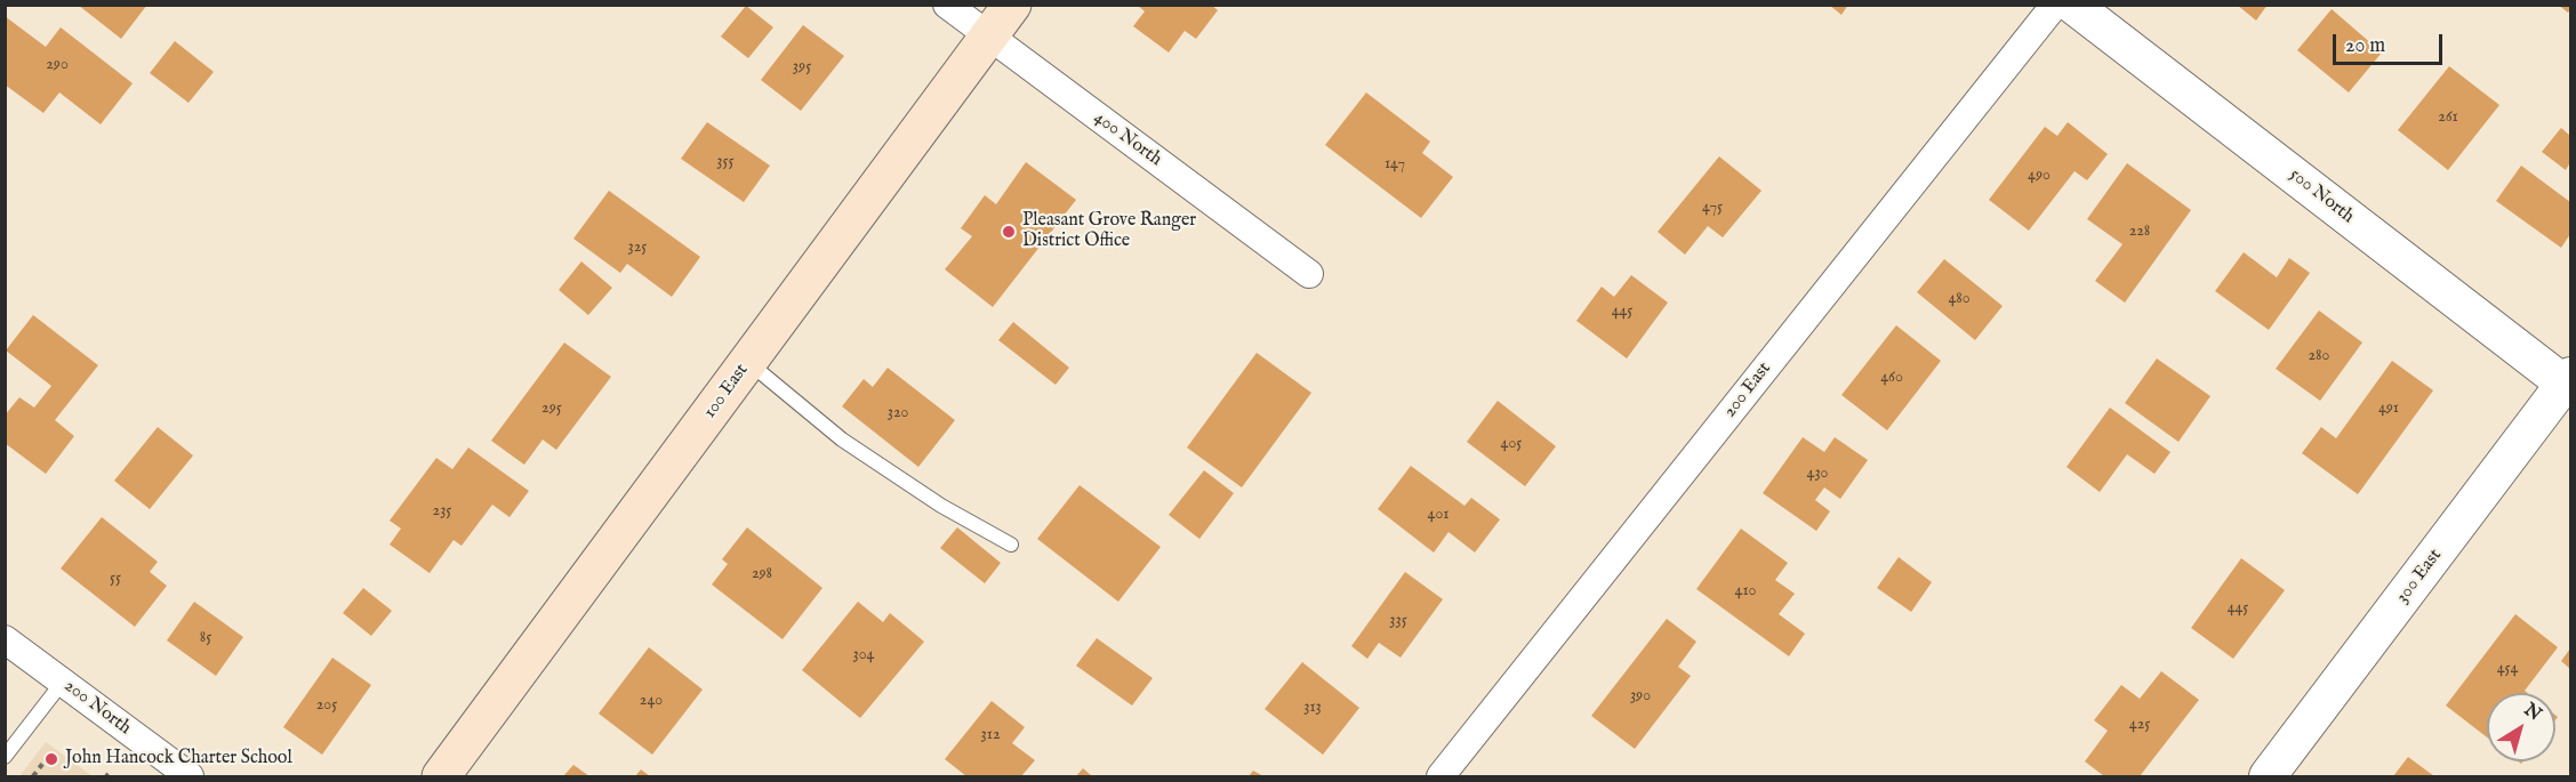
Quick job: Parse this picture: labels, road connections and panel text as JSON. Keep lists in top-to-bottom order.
{
  "streets": {
    "main road": ["100 East"],
    "street": [
      "400 North",
      "500 North",
      "200 East",
      "300 East",
      "200 North"
    ]
  },
  "crossings": [
    ["400 North", "100 East"],
    ["500 North", "300 East"]
  ],
  "places": ["Pleasant Grove Ranger District Office", "John Hancock Charter School"],
  "house_numbers": [
    "290",
    "395",
    "261",
    "355",
    "147",
    "490",
    "475",
    "228",
    "325",
    "480",
    "445",
    "280",
    "460",
    "295",
    "491",
    "320",
    "405",
    "430",
    "235",
    "401",
    "298",
    "55",
    "410",
    "445",
    "335",
    "85",
    "304",
    "454",
    "390",
    "240",
    "205",
    "313",
    "425",
    "312"
  ],
  "scale_bar": "20 m",
  "north": "top right"
}
